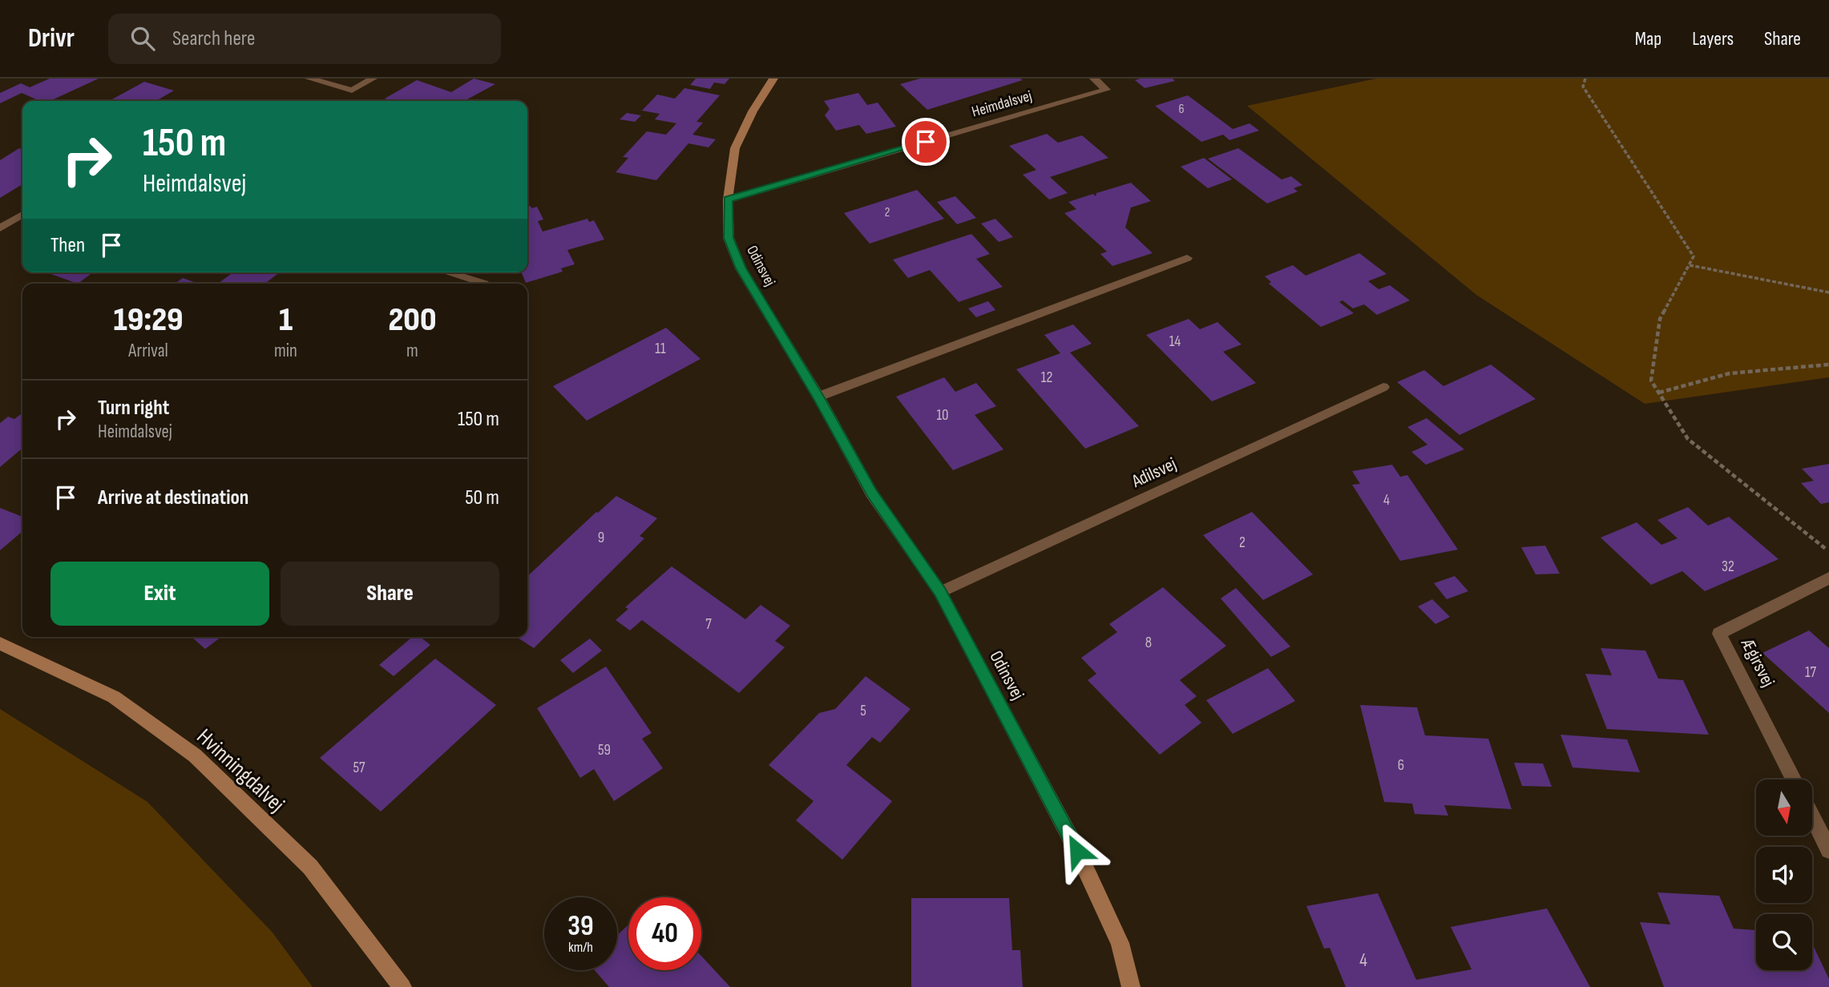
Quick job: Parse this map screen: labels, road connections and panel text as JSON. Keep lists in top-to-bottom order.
{
  "streets": {
    "street": [
      "Heimdalsvej",
      "Odinsvej",
      "Adilsvej",
      "Ægirsvej",
      "Hvinningdalvej"
    ]
  },
  "crossings": [
    ["Heimdalsvej", "Odinsvej"],
    ["Odinsvej", "Adilsvej"]
  ],
  "house_numbers": [
    "6",
    "2",
    "14",
    "11",
    "12",
    "10",
    "4",
    "9",
    "2",
    "32",
    "7",
    "8",
    "17",
    "5",
    "59",
    "6",
    "57",
    "4"
  ],
  "north": "bottom",
  "page": {
    "header": "Drivr",
    "search": "Search here",
    "nav": ["Map", "Layers", "Share"],
    "turn": ["150 m", "Heimdalsvej"],
    "then": "Then",
    "eta": [
      "19:29",
      "Arrival",
      "1",
      "min",
      "200",
      "m"
    ],
    "list": [
      {
        "name": "Turn right",
        "note": "Heimdalsvej",
        "value": "150 m"
      },
      {
        "name": "Arrive at destination",
        "value": "50 m"
      }
    ],
    "buttons": ["Exit", "Share"],
    "speed": "39 km/h",
    "limit": "40"
  }
}
